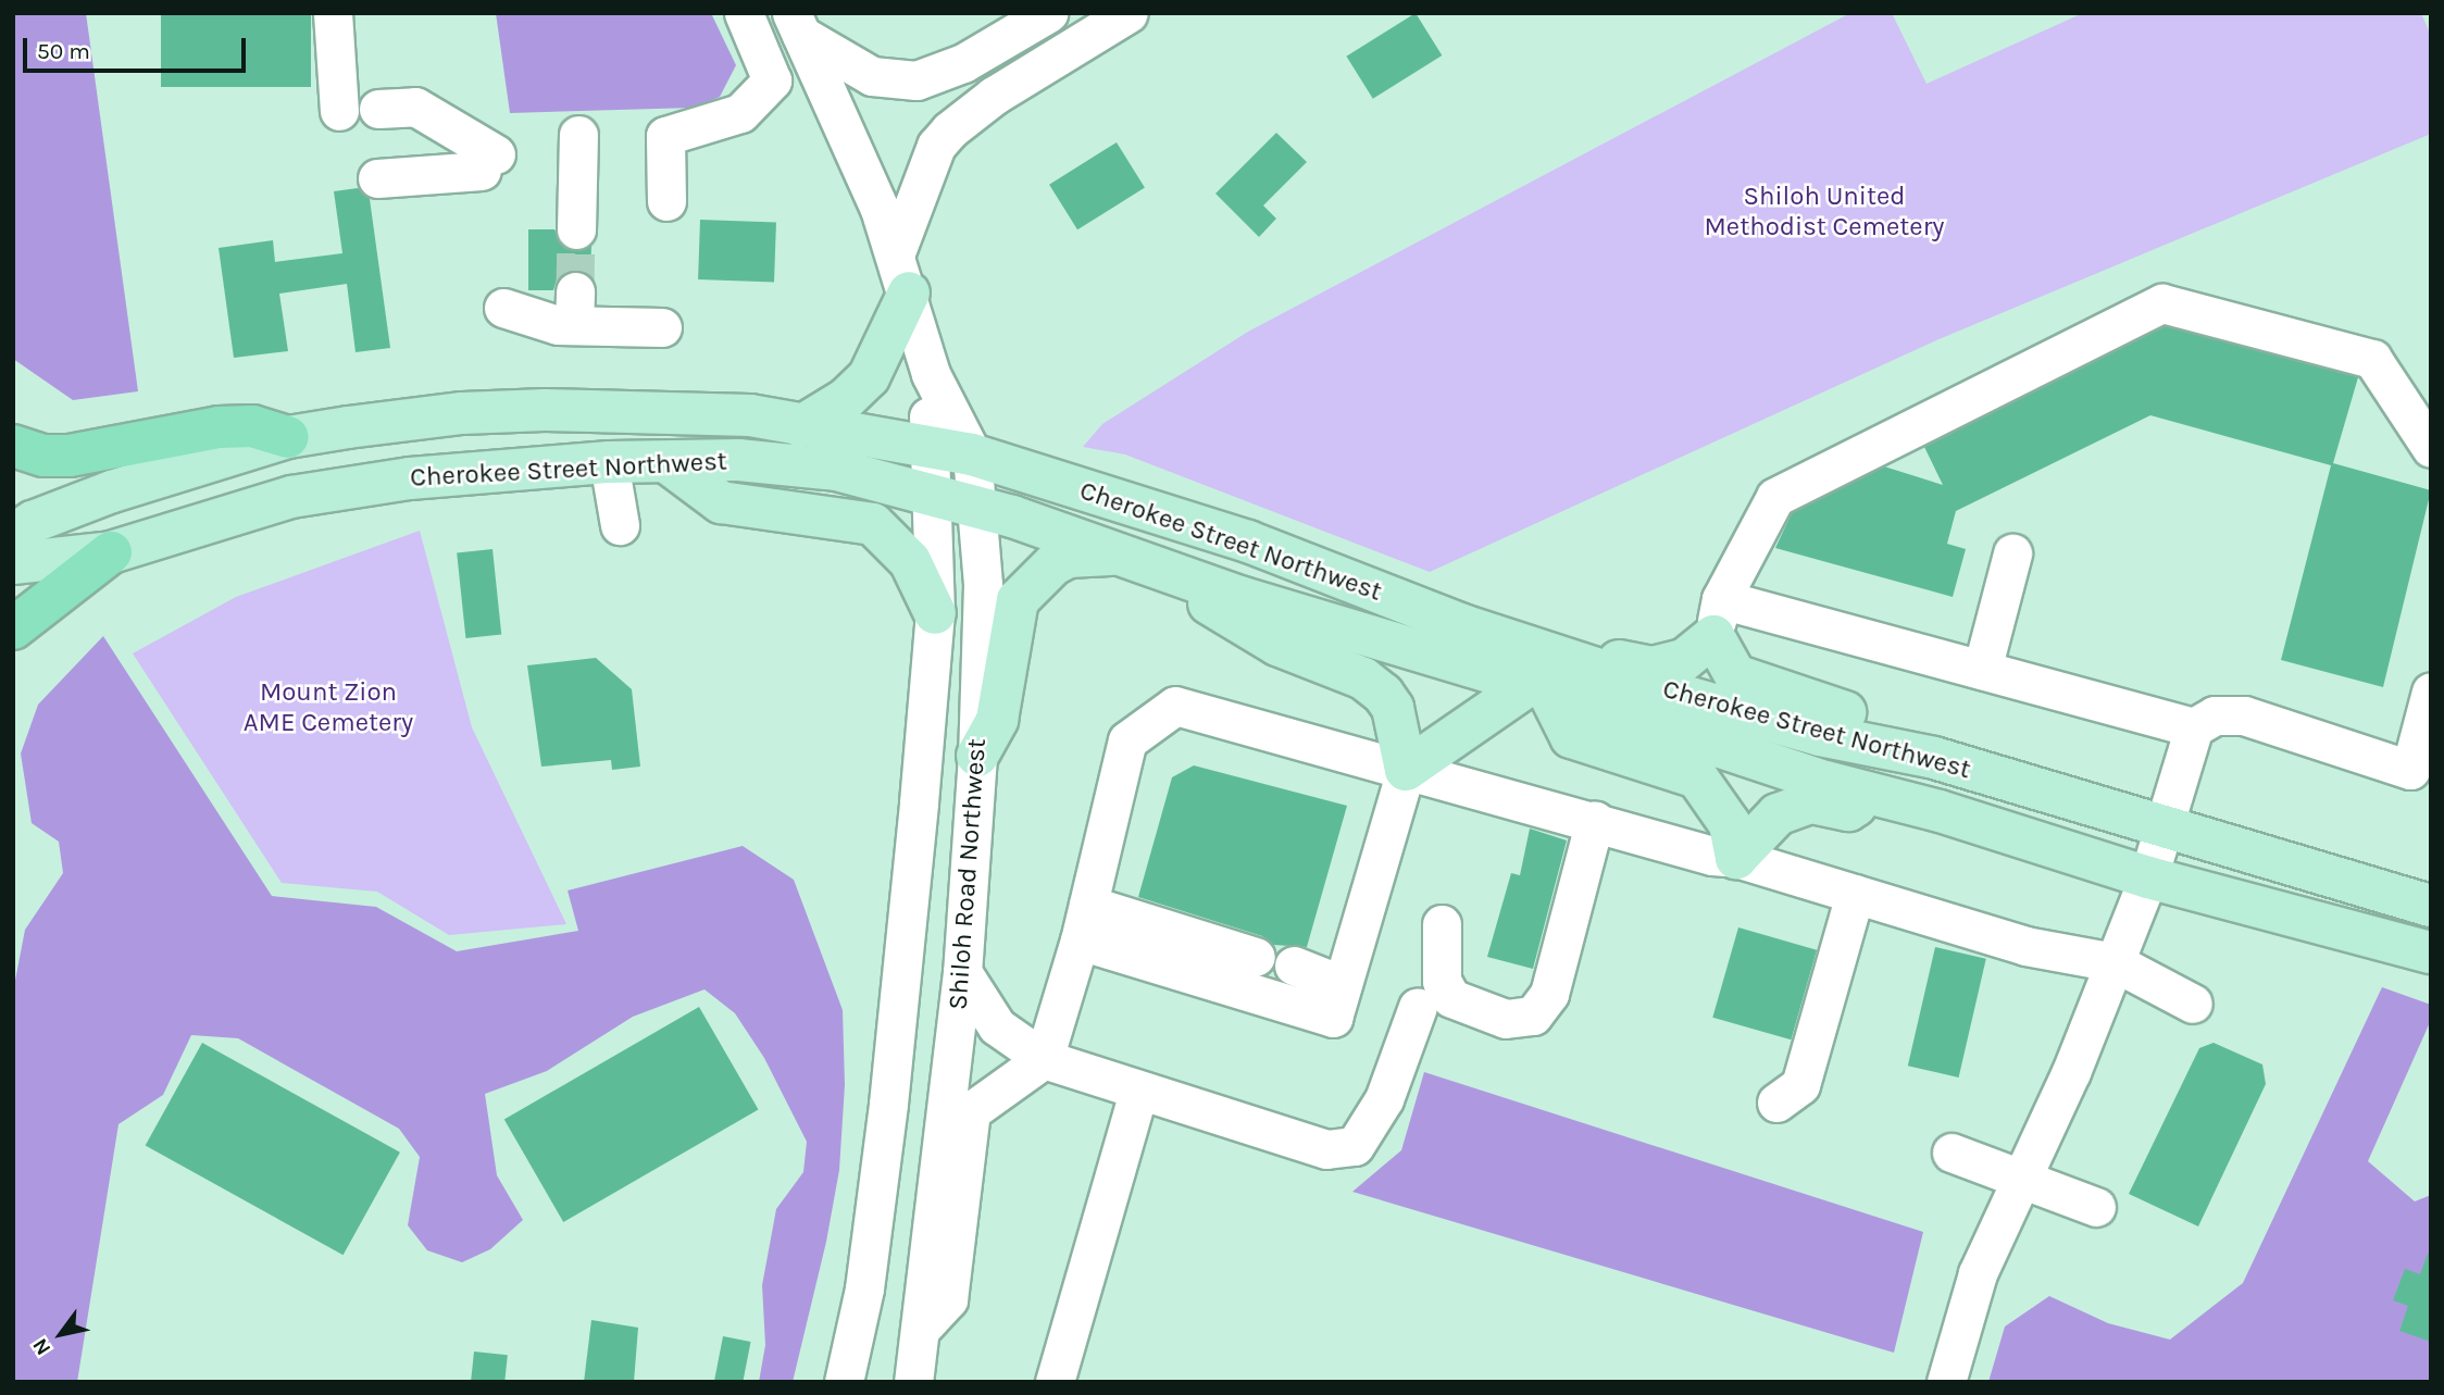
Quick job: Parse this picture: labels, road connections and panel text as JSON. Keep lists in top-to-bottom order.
{
  "streets": {
    "main road": ["Cherokee Street Northwest"],
    "street": ["Shiloh Road Northwest"]
  },
  "crossings": [
    ["Cherokee Street Northwest", "Shiloh Road Northwest"]
  ],
  "parks": ["Shiloh United Methodist Cemetery", "Mount Zion AME Cemetery"],
  "scale_bar": "50 m",
  "north": "bottom left"
}
